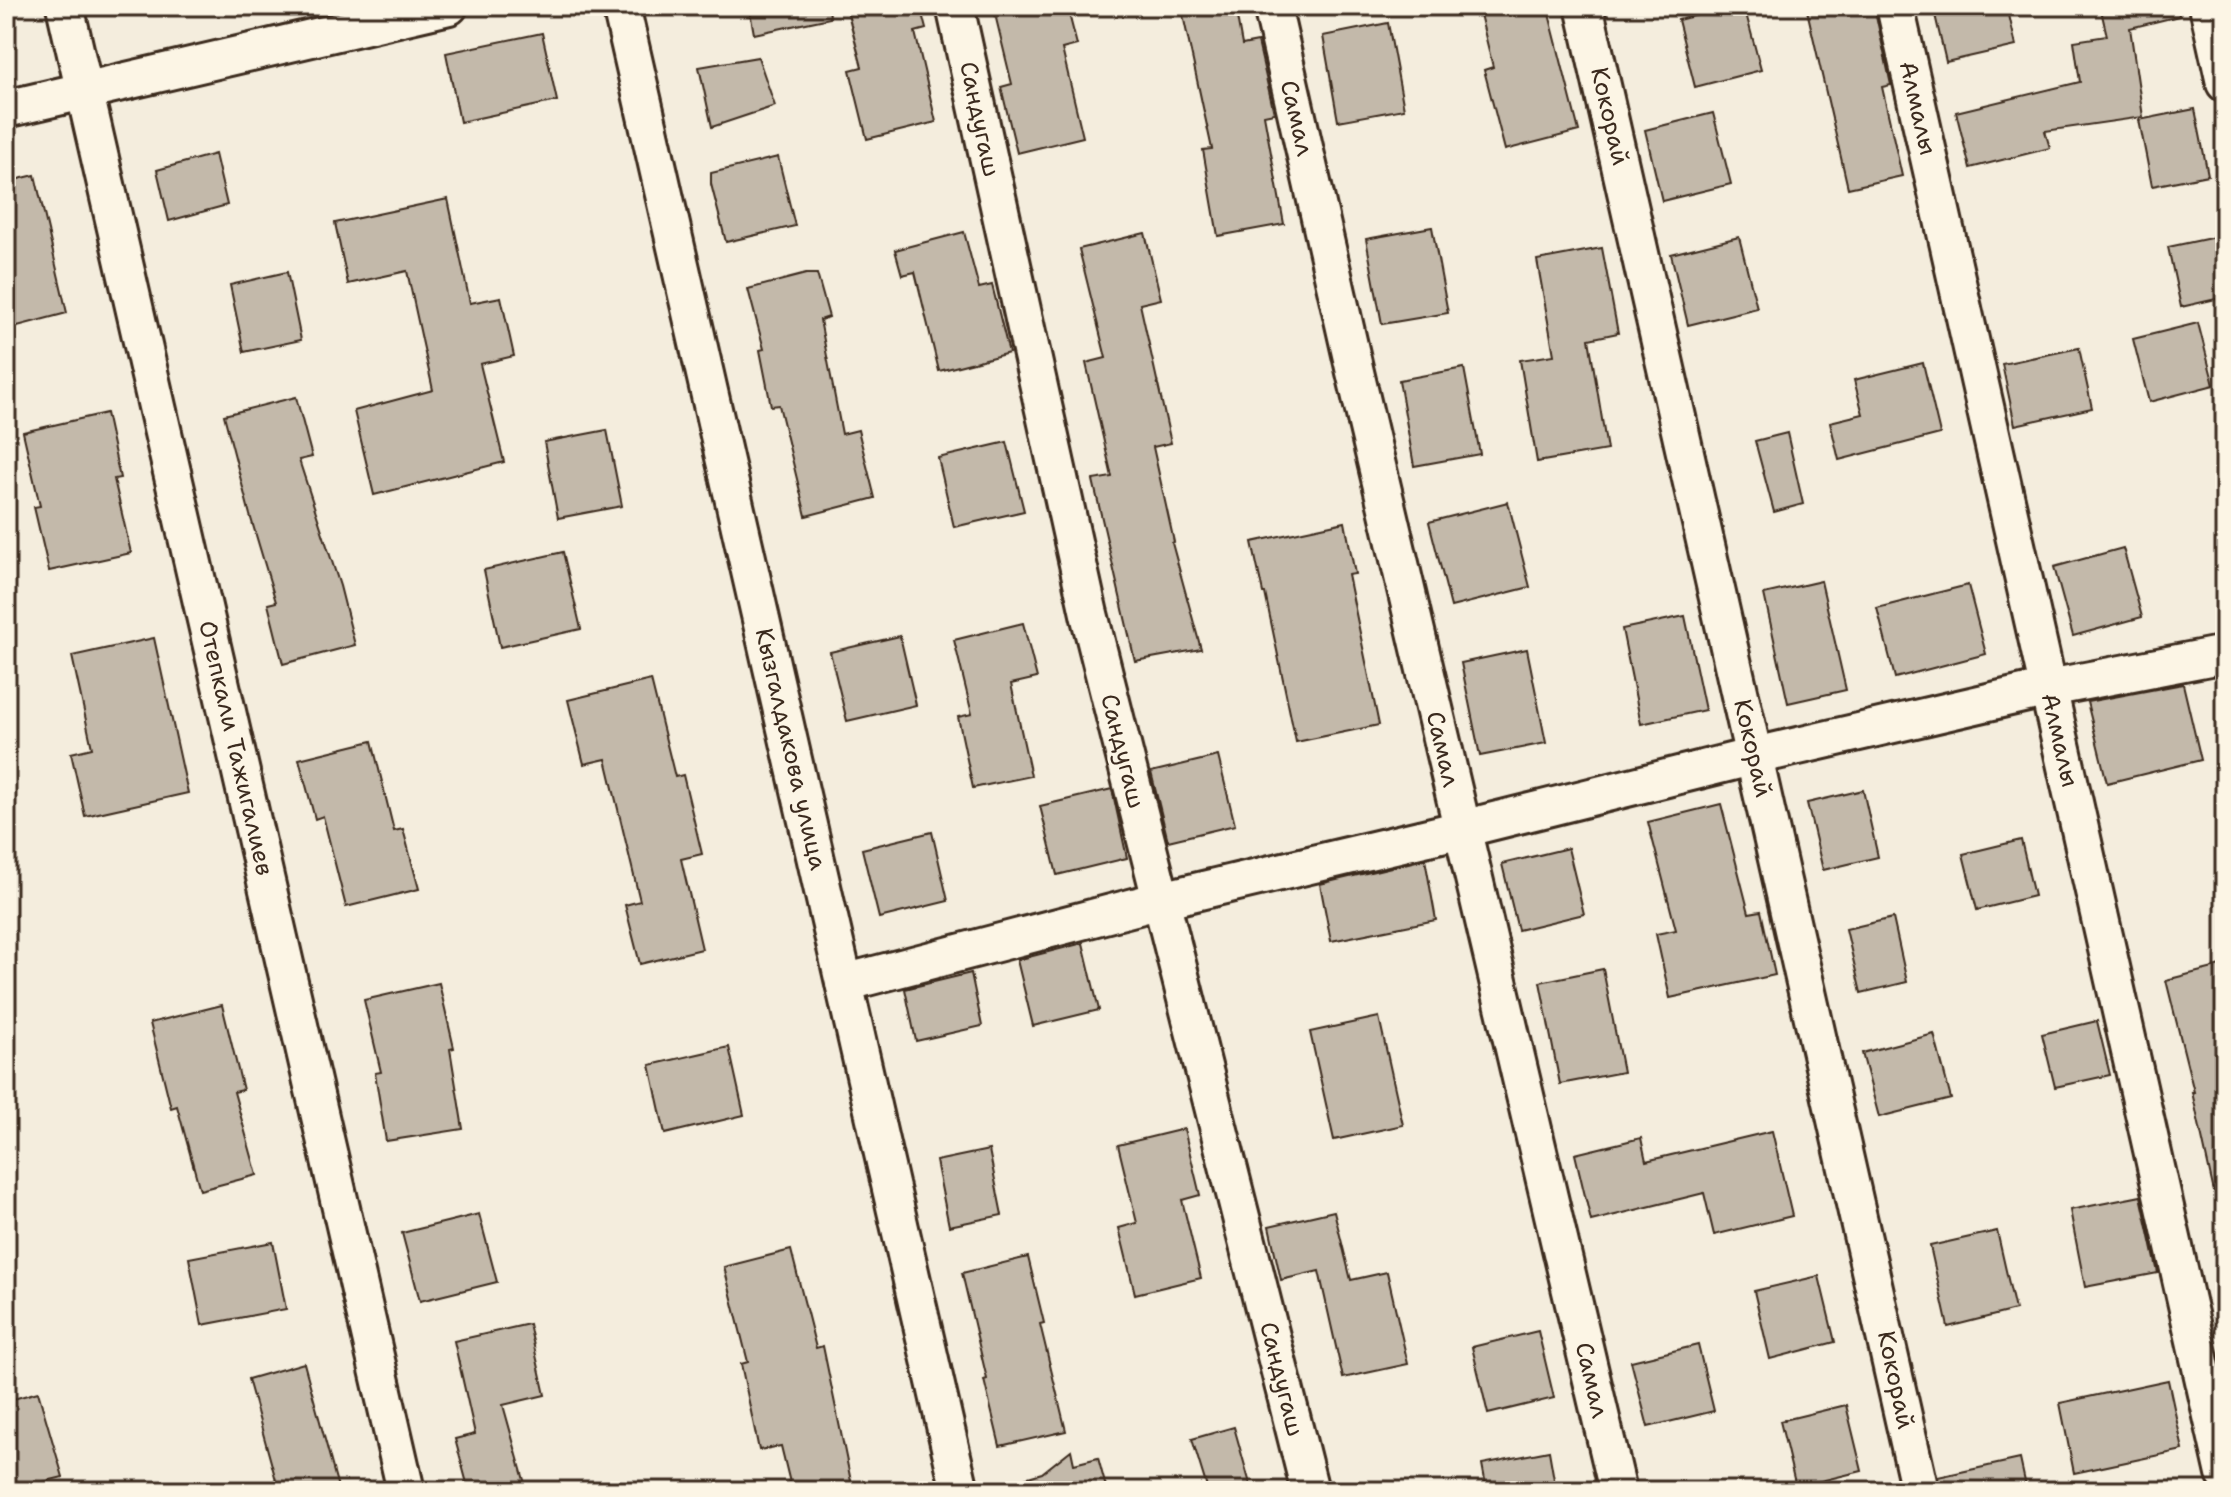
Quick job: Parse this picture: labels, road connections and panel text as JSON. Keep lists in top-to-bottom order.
{
  "streets": {
    "street": [
      "Алмалы",
      "Кокорай",
      "Самал",
      "Сандугаш",
      "Отепкали Тажигалиев",
      "Кызгалдакова улица"
    ]
  }
}
